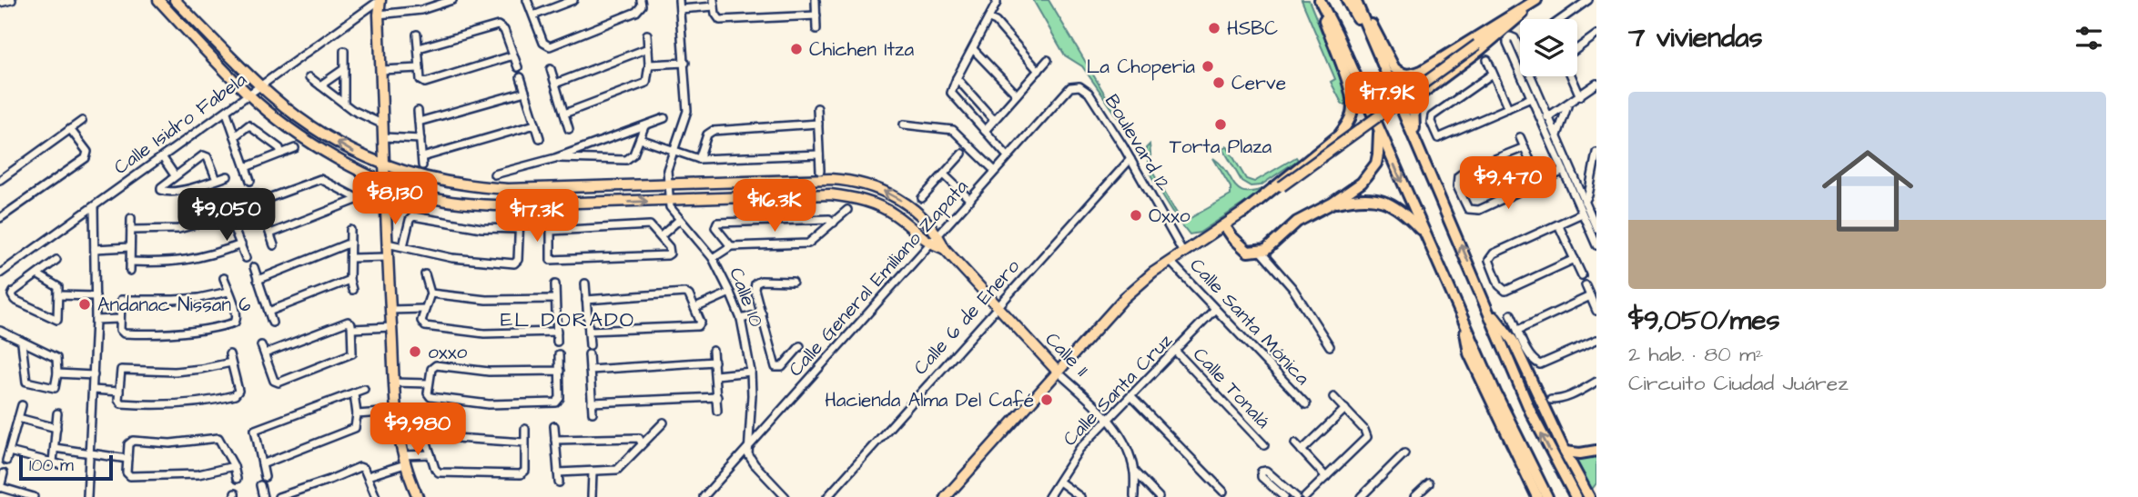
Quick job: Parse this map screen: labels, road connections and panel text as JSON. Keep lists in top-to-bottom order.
{
  "streets": {
    "main road": ["Calle 11"],
    "street": [
      "Calle Isidro Fabela",
      "Boulevard 12",
      "Calle General Emiliano Zapata",
      "Calle 10",
      "Calle 6 de Enero",
      "Calle Santa Mónica",
      "Calle Tonalá",
      "Calle Santa Cruz"
    ]
  },
  "crossings": [
    ["Calle Isidro Fabela", "Calle 11"],
    ["Boulevard 12", "Calle General Emiliano Zapata"],
    ["Boulevard 12", "Calle 6 de Enero"],
    ["Calle General Emiliano Zapata", "Calle 10"],
    ["Calle General Emiliano Zapata", "Calle 11"],
    ["Calle 10", "Calle 11"],
    ["Calle 6 de Enero", "Calle 11"],
    ["Calle Santa Mónica", "Calle Santa Cruz"],
    ["Calle 11", "Calle Santa Cruz"],
    ["Calle Tonalá", "Calle Santa Cruz"]
  ],
  "districts": ["EL DORADO"],
  "places": [
    "HSBC",
    "Chichen Itza",
    "La Choperia",
    "Cerve",
    "Torta Plaza",
    "Oxxo",
    "Andanac Nissan 6",
    "oxxo",
    "Hacienda Alma Del Café"
  ],
  "scale_bar": "100 m",
  "page": {
    "heading": "7 viviendas",
    "price": [
      "$17.9K",
      "$9,470",
      "$8,130",
      "$16.3K",
      "$9,050",
      "$17.3K",
      "$9,980"
    ],
    "list": [
      {
        "name": "$9,050/mes",
        "note": "2 hab. · 80 m² · Circuito Ciudad Juárez"
      }
    ],
    "scale": "100 m"
  }
}
